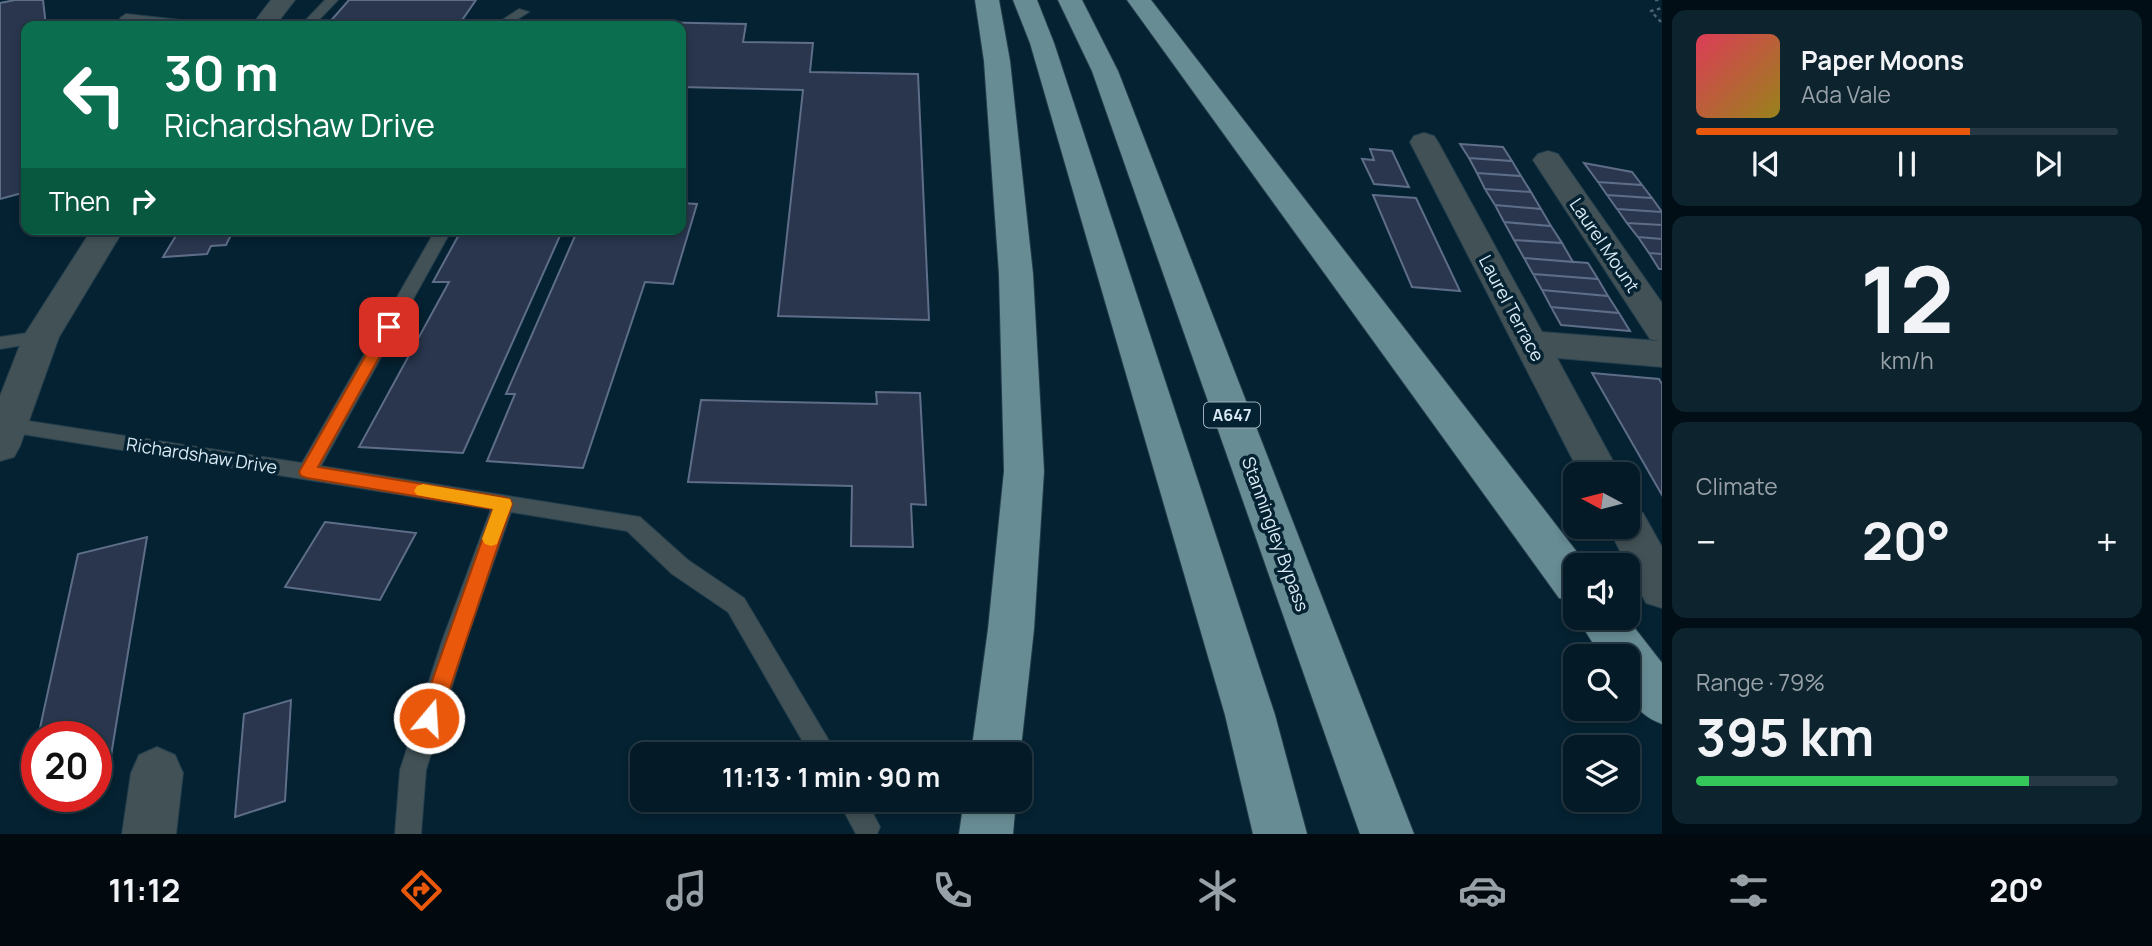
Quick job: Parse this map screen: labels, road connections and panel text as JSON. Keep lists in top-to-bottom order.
{
  "streets": {
    "highway": ["A647", "Stanningley Bypass"],
    "street": ["Laurel Mount", "Laurel Terrace"],
    "lane": ["Richardshaw Drive"]
  },
  "north": "left",
  "page": {
    "turn": ["30 m", "Richardshaw Drive"],
    "song": ["Paper Moons", "Ada Vale"],
    "then": "Then",
    "tile": [
      ["12", "km/h"],
      "Climate",
      ["Range · 79%", "395 km"]
    ],
    "heat": ["−", "20°", "+"],
    "limit": "20",
    "trip": "11:13 · 1 min · 90 m",
    "tabs": ["11:12", "20°"]
  }
}
